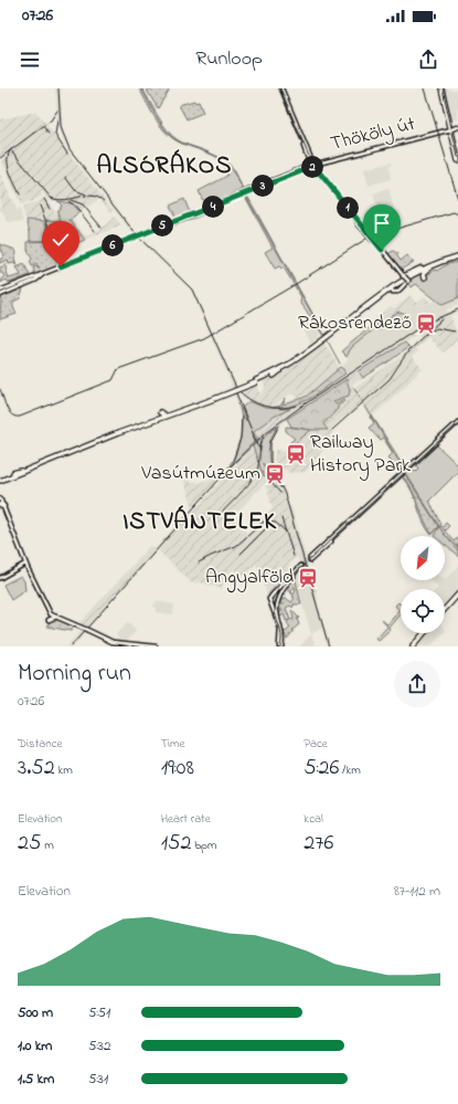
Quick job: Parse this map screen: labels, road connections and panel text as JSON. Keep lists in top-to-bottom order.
{
  "streets": {
    "main road": ["Thököly út"]
  },
  "districts": ["ALSÓRÁKOS", "ISTVÁNTELEK"],
  "places": {
    "station": [
      "Rákosrendező",
      "Railway History Park",
      "Vasútmúzeum",
      "Angyalföld"
    ]
  },
  "north": "bottom left",
  "page": {
    "status": "07:26",
    "header": "Runloop",
    "pins": [
      "2",
      "3",
      "4",
      "1",
      "5",
      "6"
    ],
    "heading": ["Morning run", "07:26"],
    "stats": [
      ["Distance", "3.52 km"],
      ["Time", "19:08"],
      ["Pace", "5:26 /km"],
      ["Elevation", "25 m"],
      ["Heart rate", "152 bpm"],
      ["kcal", "276"]
    ],
    "chart": ["Elevation", "87–112 m"],
    "list": [
      {
        "name": "500 m",
        "note": "5:51"
      },
      {
        "name": "1.0 km",
        "note": "5:32"
      },
      {
        "name": "1.5 km",
        "note": "5:31"
      }
    ]
  }
}
